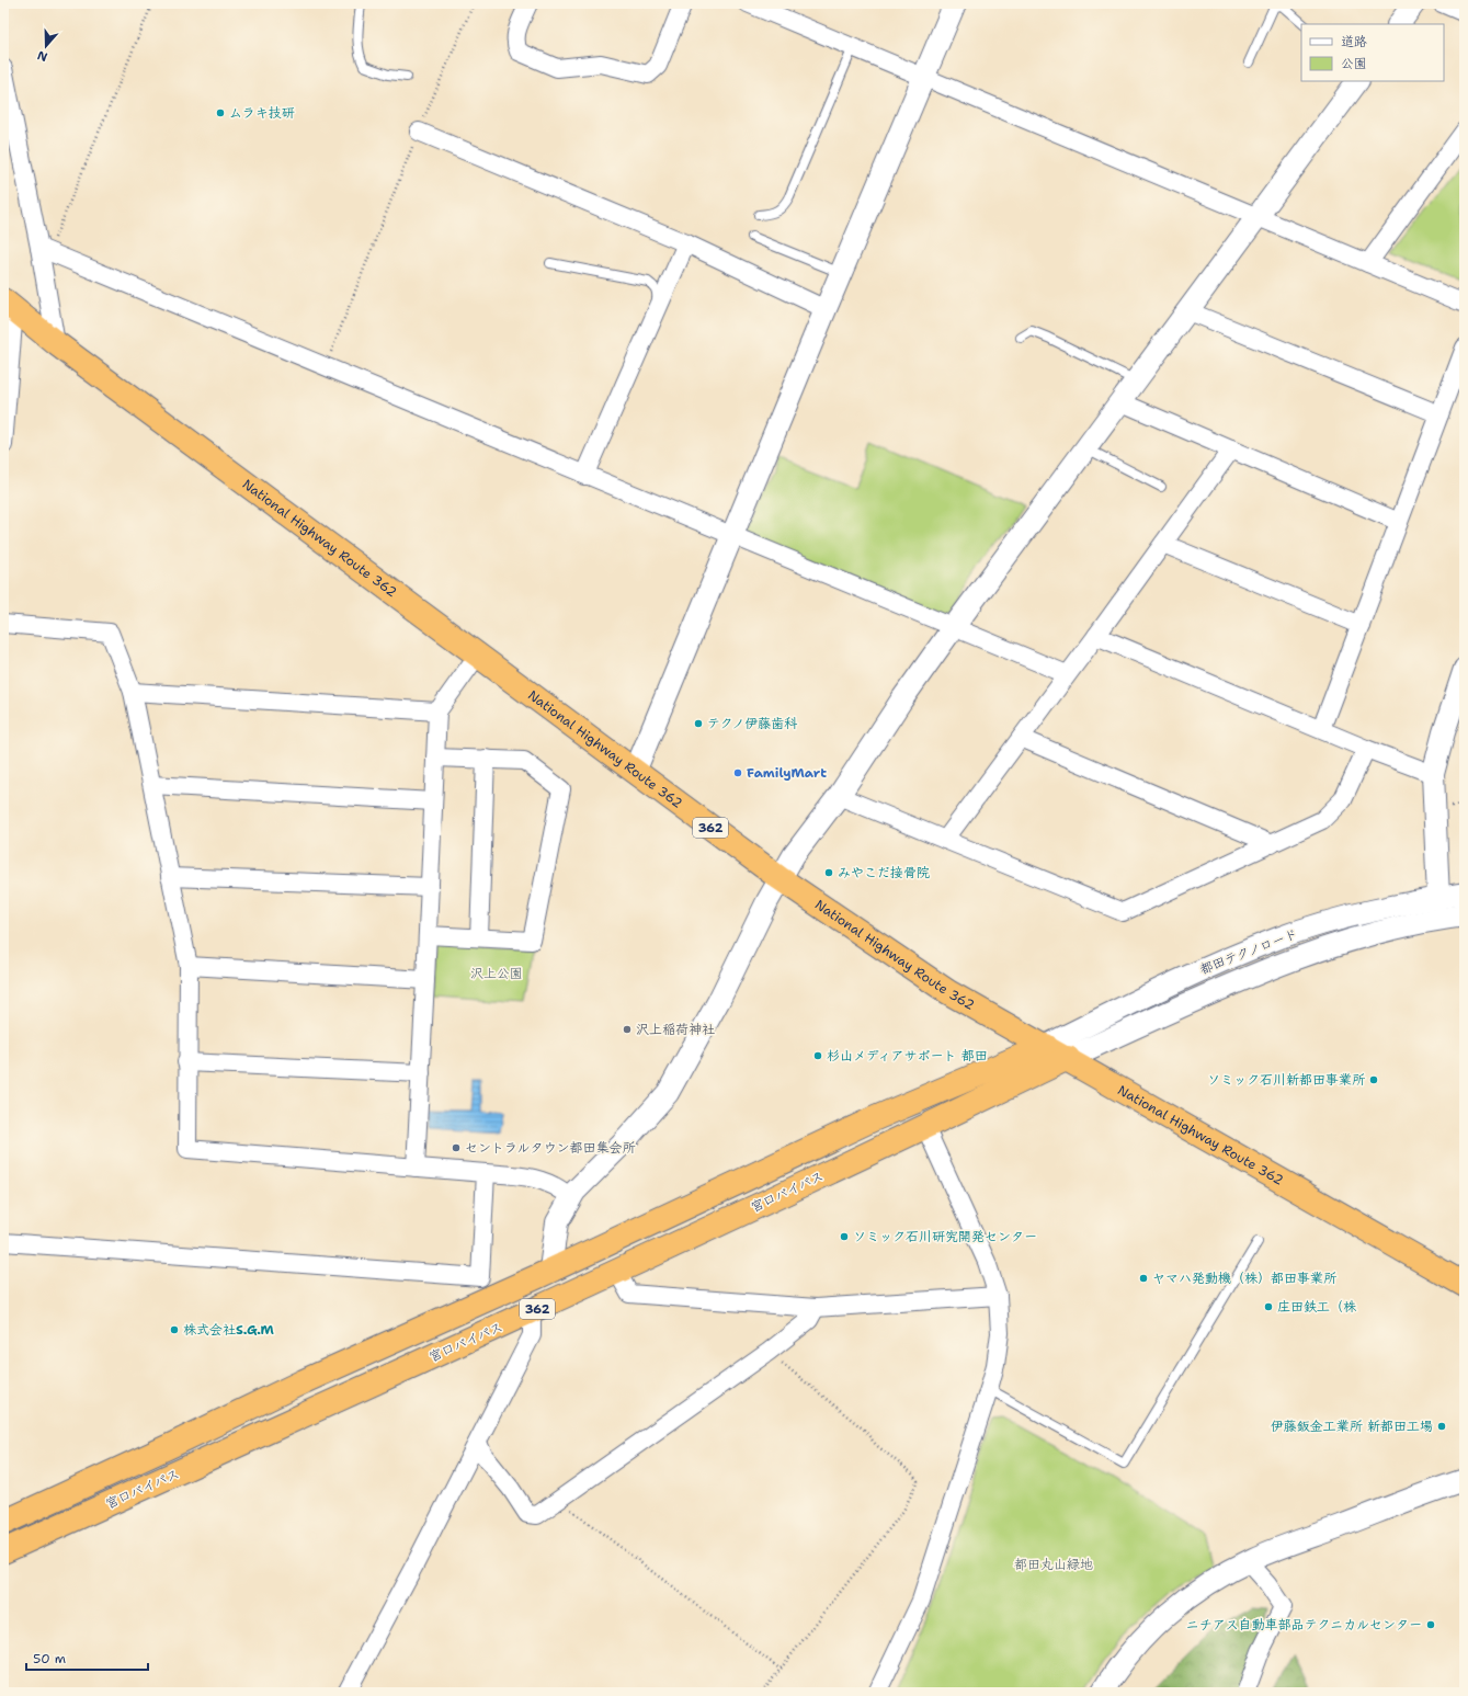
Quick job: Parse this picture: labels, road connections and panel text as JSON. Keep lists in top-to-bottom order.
{
  "streets": {
    "highway": ["National Highway Route 362", "362", "宮口バイパス"],
    "street": ["都田テクノロード"]
  },
  "crossings": [
    ["National Highway Route 362", "都田テクノロード"],
    ["National Highway Route 362", "宮口バイパス"],
    ["都田テクノロード", "宮口バイパス"]
  ],
  "parks": ["沢上公園", "都田丸山緑地"],
  "places": [
    "ムラキ技研",
    "テクノ伊藤歯科",
    "FamilyMart",
    "みやこだ接骨院",
    "沢上稲荷神社",
    "杉山メディアサポート 都田",
    "ソミック石川新都田事業所",
    "セントラルタウン都田集会所",
    "ソミック石川研究開発センター",
    "ヤマハ発動機（株）都田事業所",
    "庄田鉄工（株",
    "株式会社S.G.M",
    "伊藤鈑金工業所 新都田工場",
    "ニチアス自動車部品テクニカルセンター"
  ],
  "legend": ["道路", "公園"],
  "scale_bar": "50 m",
  "north": "bottom"
}
